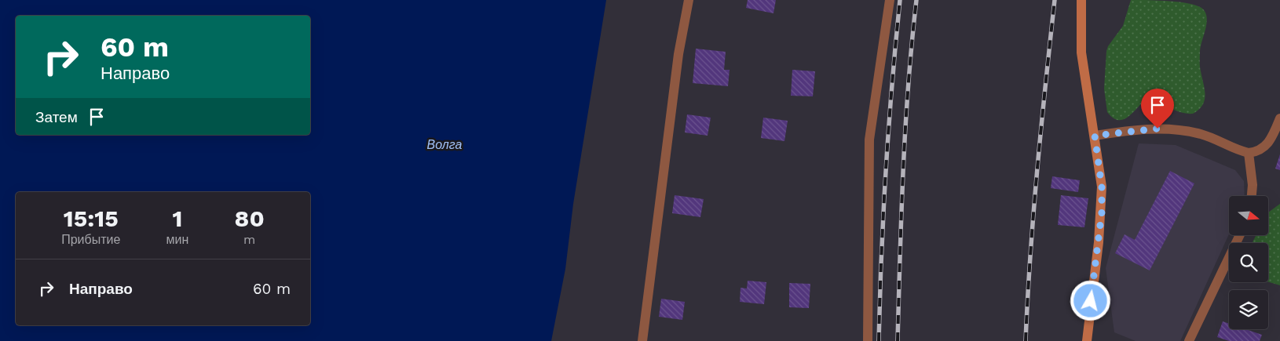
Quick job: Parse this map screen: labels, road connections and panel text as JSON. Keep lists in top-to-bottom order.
{
  "water": ["Волга"],
  "north": "right",
  "page": {
    "turn": ["60 m", "Направо"],
    "then": "Затем",
    "eta": [
      "15:15",
      "Прибытие",
      "1",
      "мин",
      "80",
      "m"
    ],
    "list": [
      {
        "name": "Направо",
        "value": "60 m"
      }
    ]
  }
}
